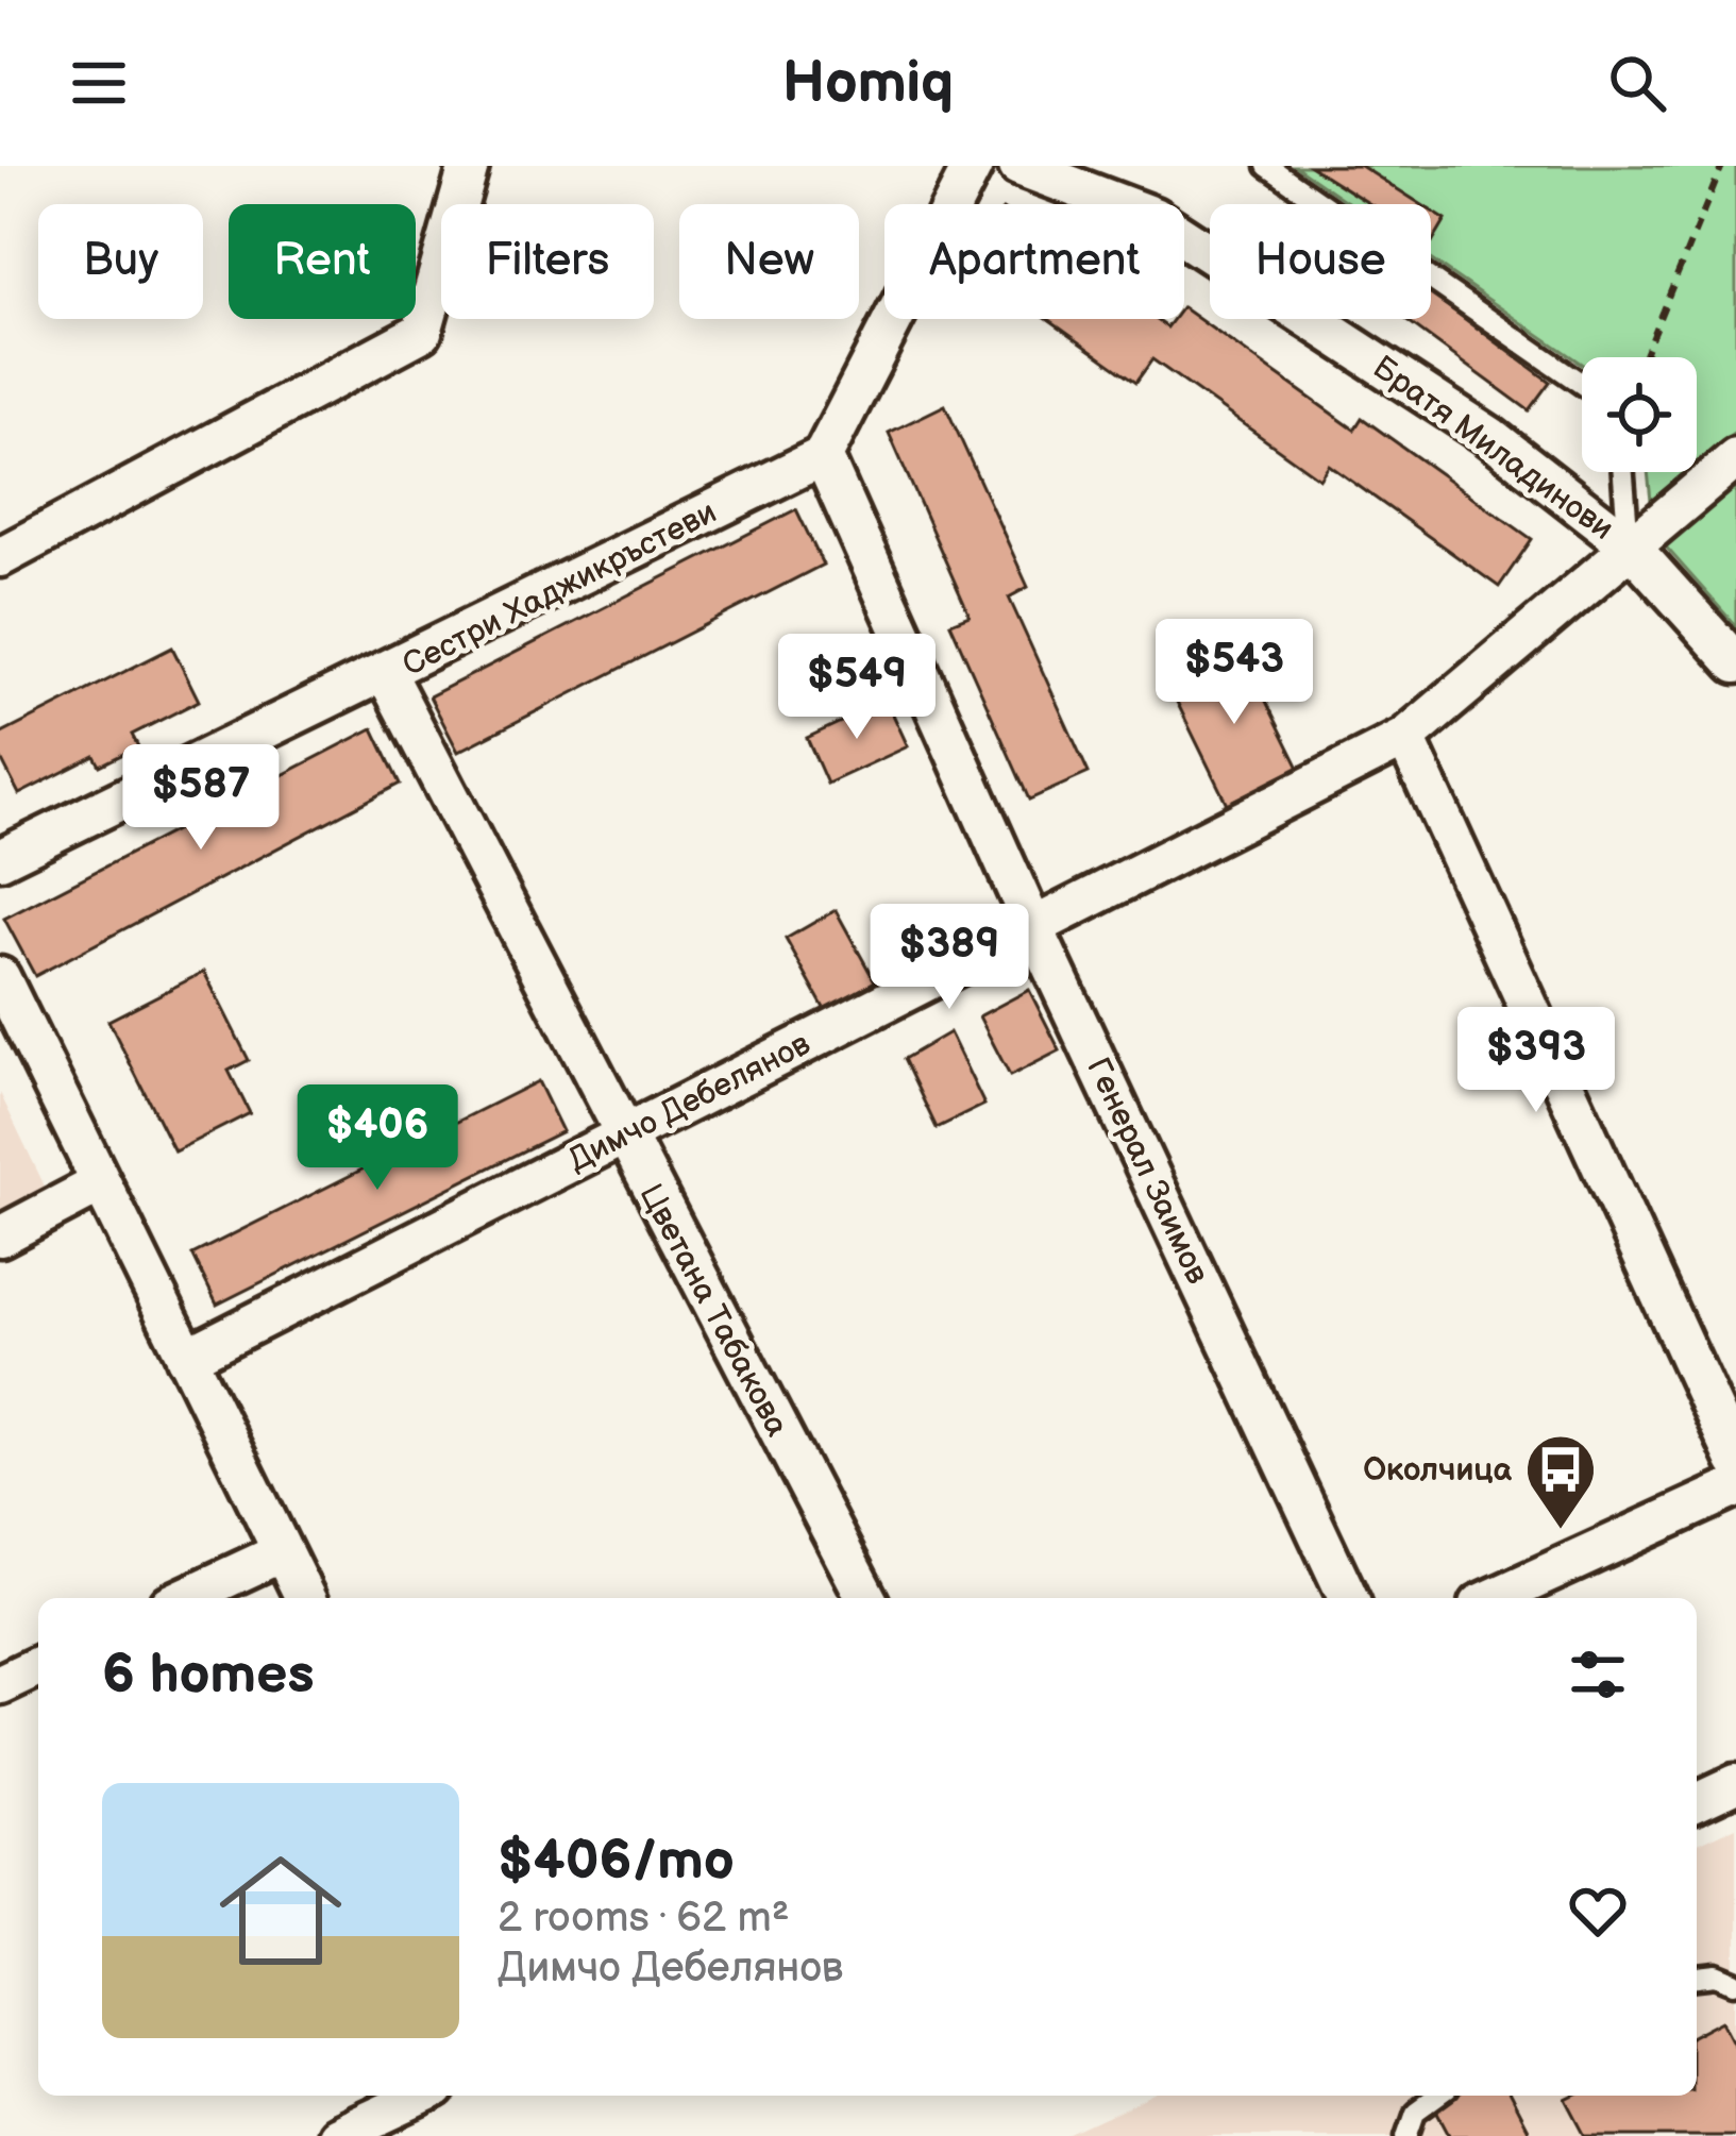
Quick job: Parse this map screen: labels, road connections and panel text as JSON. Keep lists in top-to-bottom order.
{
  "streets": {
    "street": [
      "Братя Миладинови",
      "Сестри Хаджикръстеви",
      "Димчо Дебелянов",
      "Генерал Заимов",
      "Цветана Табакова"
    ]
  },
  "crossings": [
    ["Братя Миладинови", "Димчо Дебелянов"],
    ["Сестри Хаджикръстеви", "Генерал Заимов"],
    ["Сестри Хаджикръстеви", "Цветана Табакова"],
    ["Димчо Дебелянов", "Генерал Заимов"],
    ["Димчо Дебелянов", "Цветана Табакова"]
  ],
  "places": {
    "bus stop": ["Околчица"]
  },
  "page": {
    "header": "Homiq",
    "chip": [
      "Buy",
      "Rent",
      "Filters",
      "New",
      "Apartment",
      "House"
    ],
    "price": [
      "$543",
      "$549",
      "$587",
      "$389",
      "$393",
      "$406"
    ],
    "heading": "6 homes",
    "list": [
      {
        "name": "$406/mo",
        "note": "2 rooms · 62 m² · Димчо Дебелянов"
      }
    ]
  }
}
